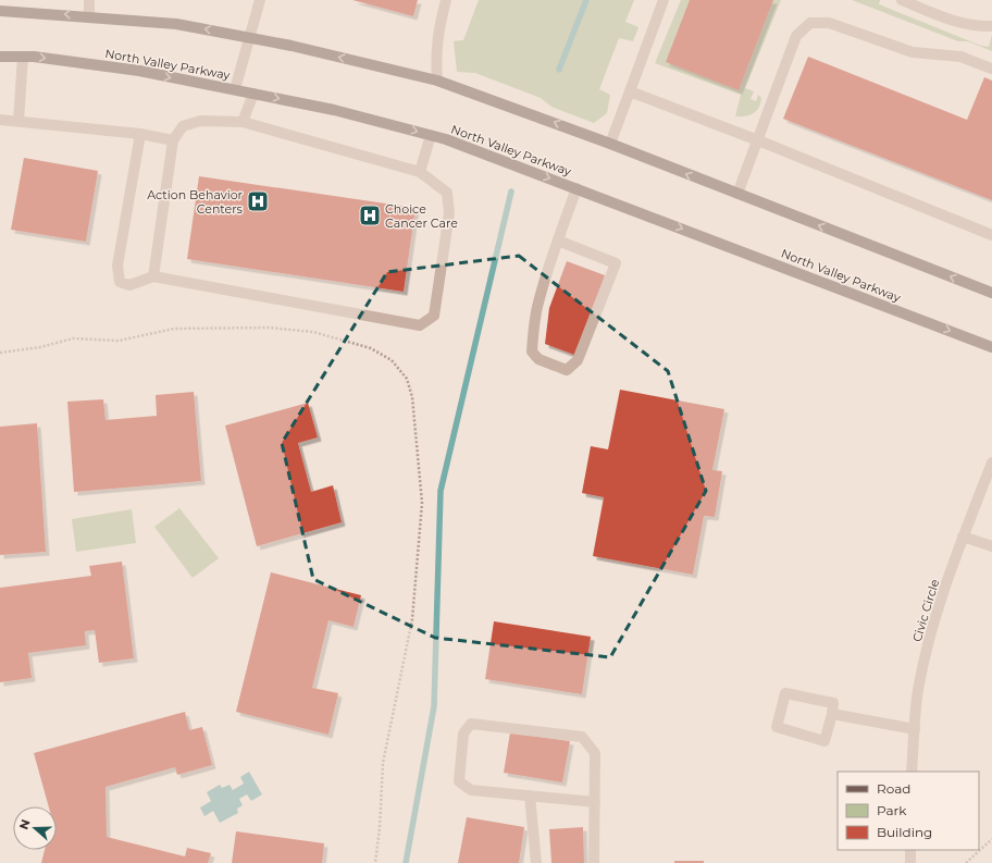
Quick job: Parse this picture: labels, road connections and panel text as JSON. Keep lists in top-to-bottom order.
{
  "streets": {
    "main road": ["North Valley Parkway"],
    "street": ["Civic Circle"]
  },
  "places": {
    "hospital": ["Action Behavior Centers", "Choice Cancer Care"]
  },
  "legend": ["Road", "Park", "Building"],
  "north": "left"
}
